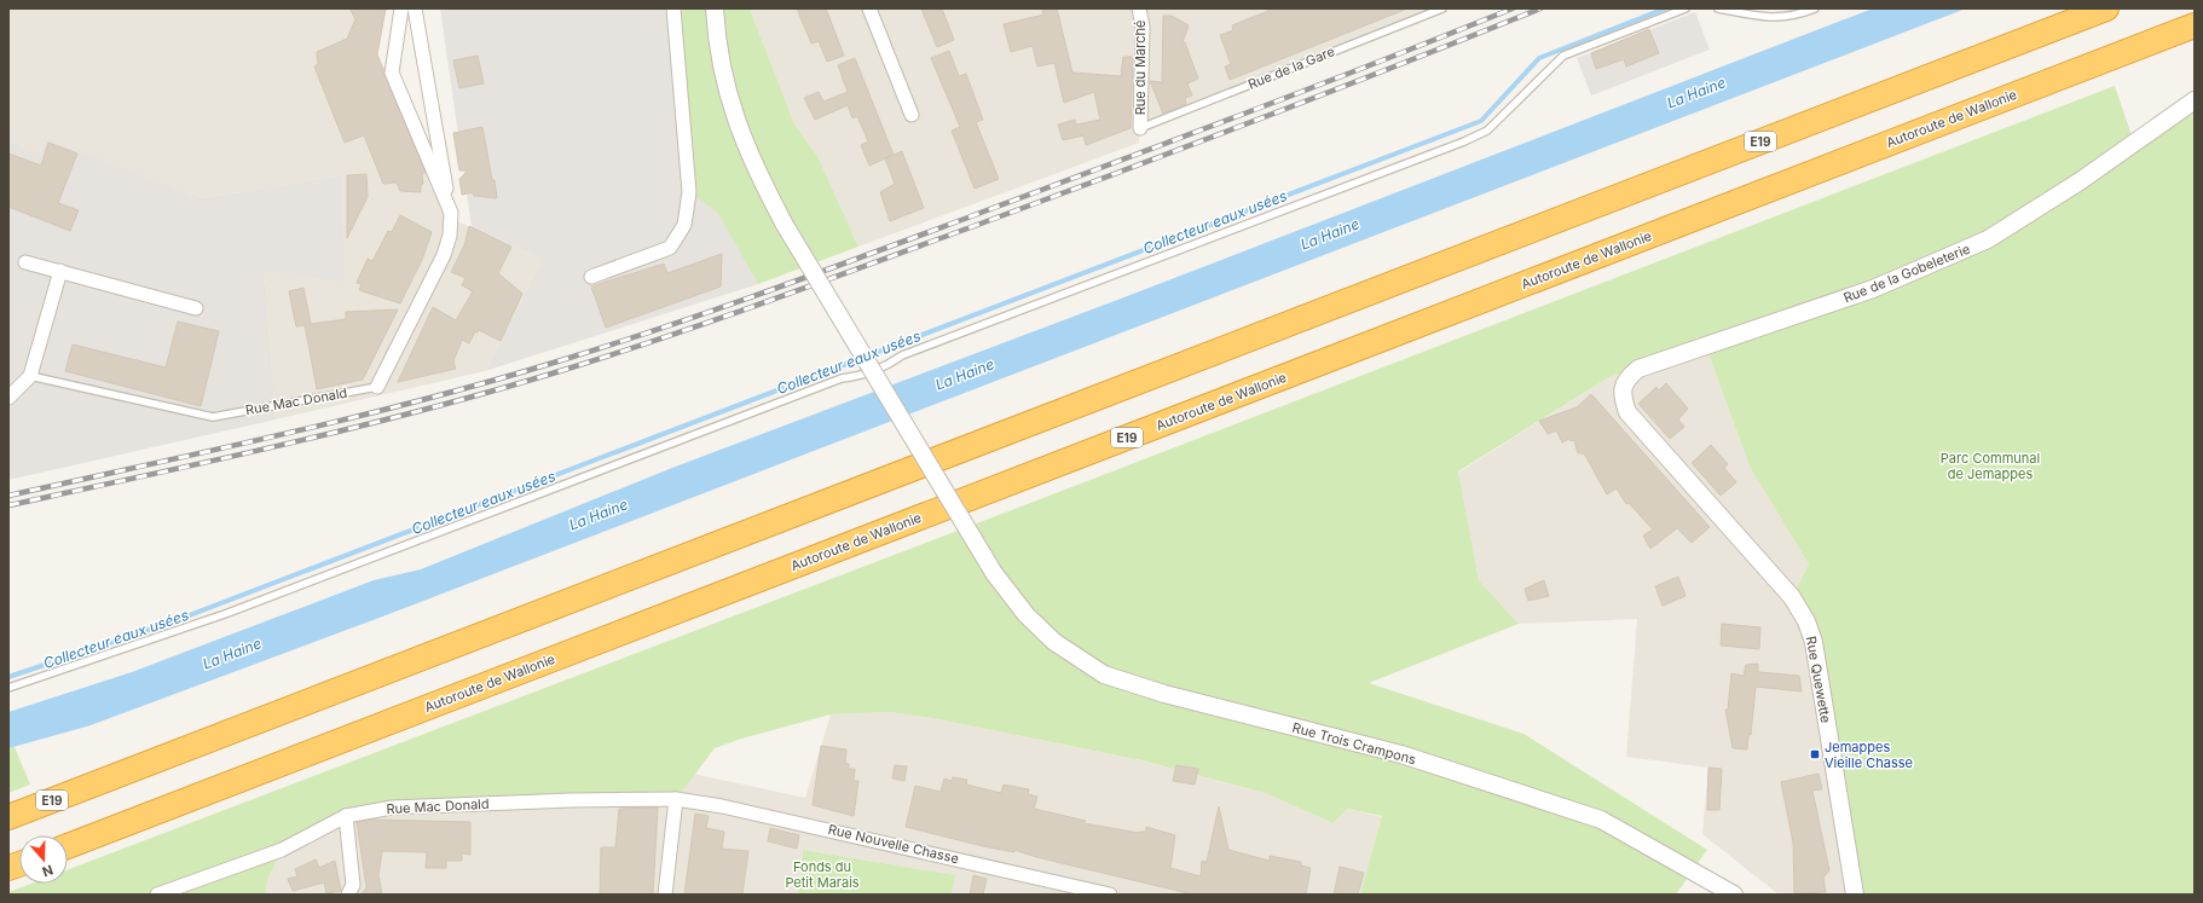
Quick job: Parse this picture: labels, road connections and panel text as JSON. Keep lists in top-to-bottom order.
{
  "streets": {
    "highway": ["Autoroute de Wallonie", "E19"],
    "street": [
      "Rue du Marché",
      "Rue de la Gobeleterie",
      "Rue Mac Donald",
      "Rue Quewette",
      "Rue Trois Crampons",
      "Rue Nouvelle Chasse"
    ],
    "lane": ["Rue de la Gare"]
  },
  "crossings": [
    ["Rue du Marché", "Rue de la Gare"],
    ["Rue de la Gobeleterie", "Rue Quewette"],
    ["Rue Mac Donald", "Rue Nouvelle Chasse"]
  ],
  "water": ["La Haine", "Collecteur eaux usées"],
  "parks": ["Parc Communal de Jemappes", "Fonds du Petit Marais"],
  "places": {
    "transit": ["Jemappes Vieille Chasse"]
  },
  "north": "bottom"
}
